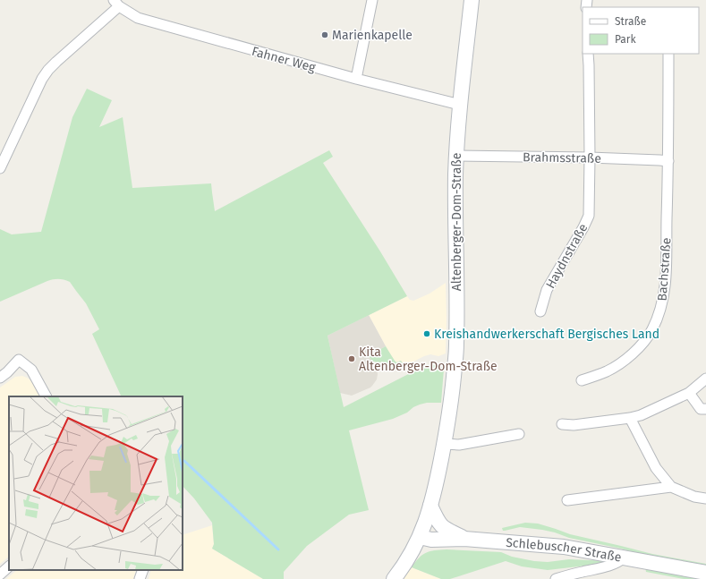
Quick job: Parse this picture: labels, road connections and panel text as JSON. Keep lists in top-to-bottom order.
{
  "streets": {
    "main road": ["Altenberger-Dom-Straße", "Schlebuscher Straße"],
    "street": [
      "Fahner Weg",
      "Brahmsstraße",
      "Haydnstraße",
      "Bachstraße"
    ]
  },
  "crossings": [
    ["Fahner Weg", "Altenberger-Dom-Straße"],
    ["Brahmsstraße", "Altenberger-Dom-Straße"],
    ["Brahmsstraße", "Haydnstraße"],
    ["Brahmsstraße", "Bachstraße"],
    ["Altenberger-Dom-Straße", "Schlebuscher Straße"]
  ],
  "places": ["Marienkapelle", "Kreishandwerkerschaft Bergisches Land", "Kita Altenberger-Dom-Straße"],
  "legend": ["Straße", "Park"]
}
